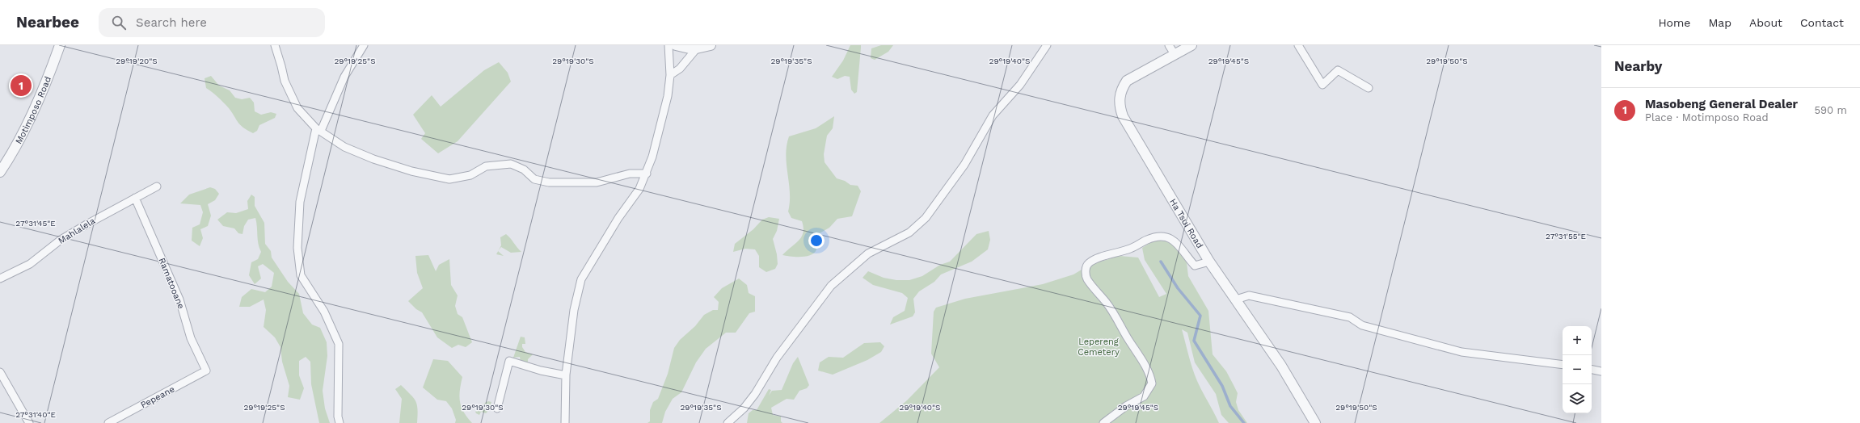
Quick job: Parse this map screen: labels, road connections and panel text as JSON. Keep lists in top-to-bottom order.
{
  "streets": {
    "street": [
      "Motimposo Road",
      "Ha Tsui Road",
      "Mahlalela",
      "Ramatooane",
      "Pepeane"
    ]
  },
  "crossings": [
    ["Mahlalela", "Ramatooane"],
    ["Ramatooane", "Pepeane"]
  ],
  "parks": ["Lepereng Cemetery"],
  "page": {
    "header": "Nearbee",
    "search": "Search here",
    "nav": [
      "Home",
      "Map",
      "About",
      "Contact"
    ],
    "heading": "Nearby",
    "pins": "1",
    "list": [
      {
        "mark": "1",
        "name": "Masobeng General Dealer",
        "note": "Place · Motimposo Road",
        "value": "590 m"
      }
    ],
    "map_buttons": ["+", "−"]
  },
  "coordinates": [
    "29°19'20\"S",
    "29°19'25\"S",
    "29°19'30\"S",
    "29°19'35\"S",
    "29°19'40\"S",
    "29°19'45\"S",
    "29°19'50\"S",
    "27°31'45\"E",
    "27°31'55\"E",
    "27°31'40\"E"
  ]
}
